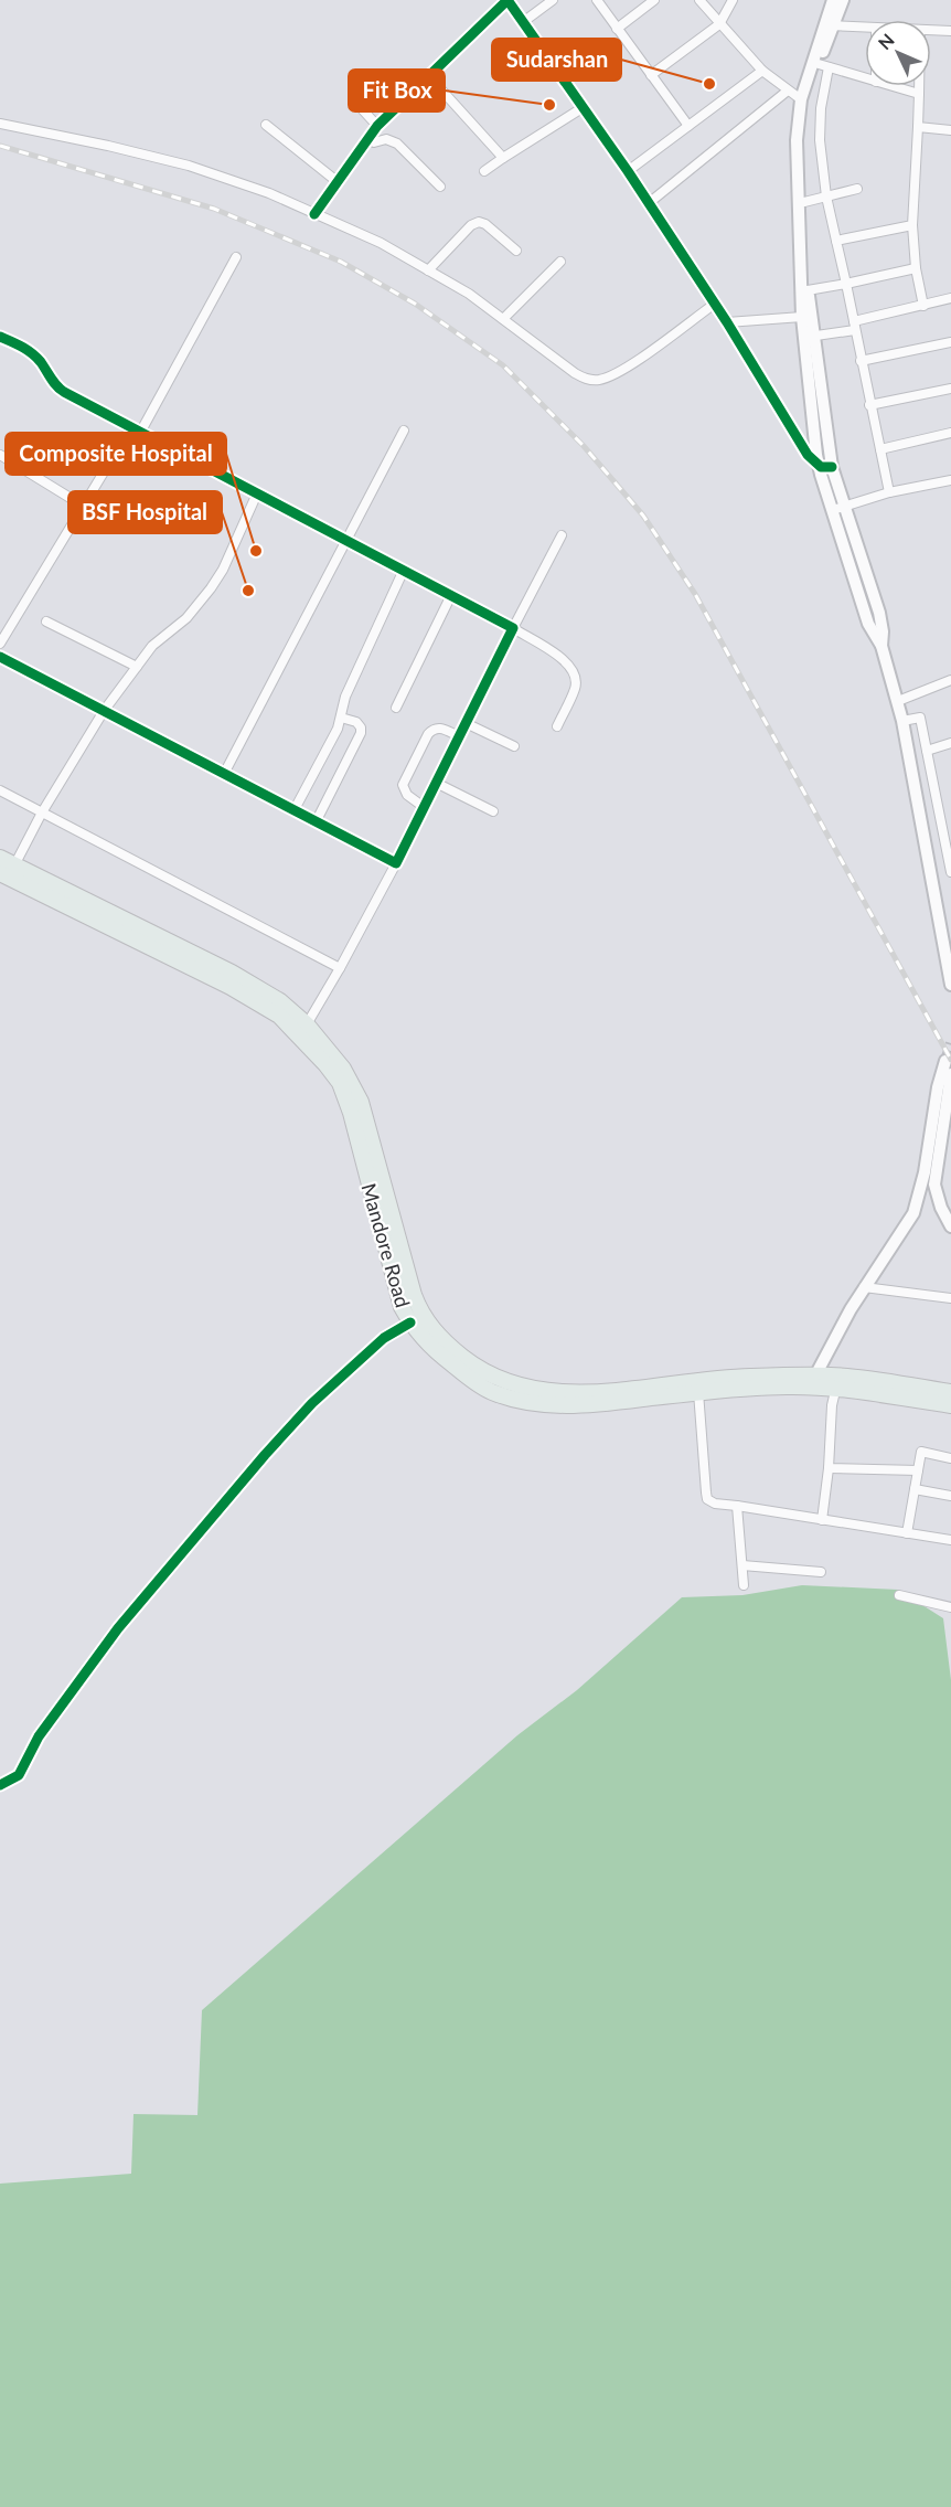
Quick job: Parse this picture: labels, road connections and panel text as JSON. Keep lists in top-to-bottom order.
{
  "streets": {
    "highway": ["Mandore Road"]
  },
  "places": [
    "Sudarshan",
    "Fit Box",
    "Composite Hospital",
    "BSF Hospital"
  ],
  "north": "top left"
}
